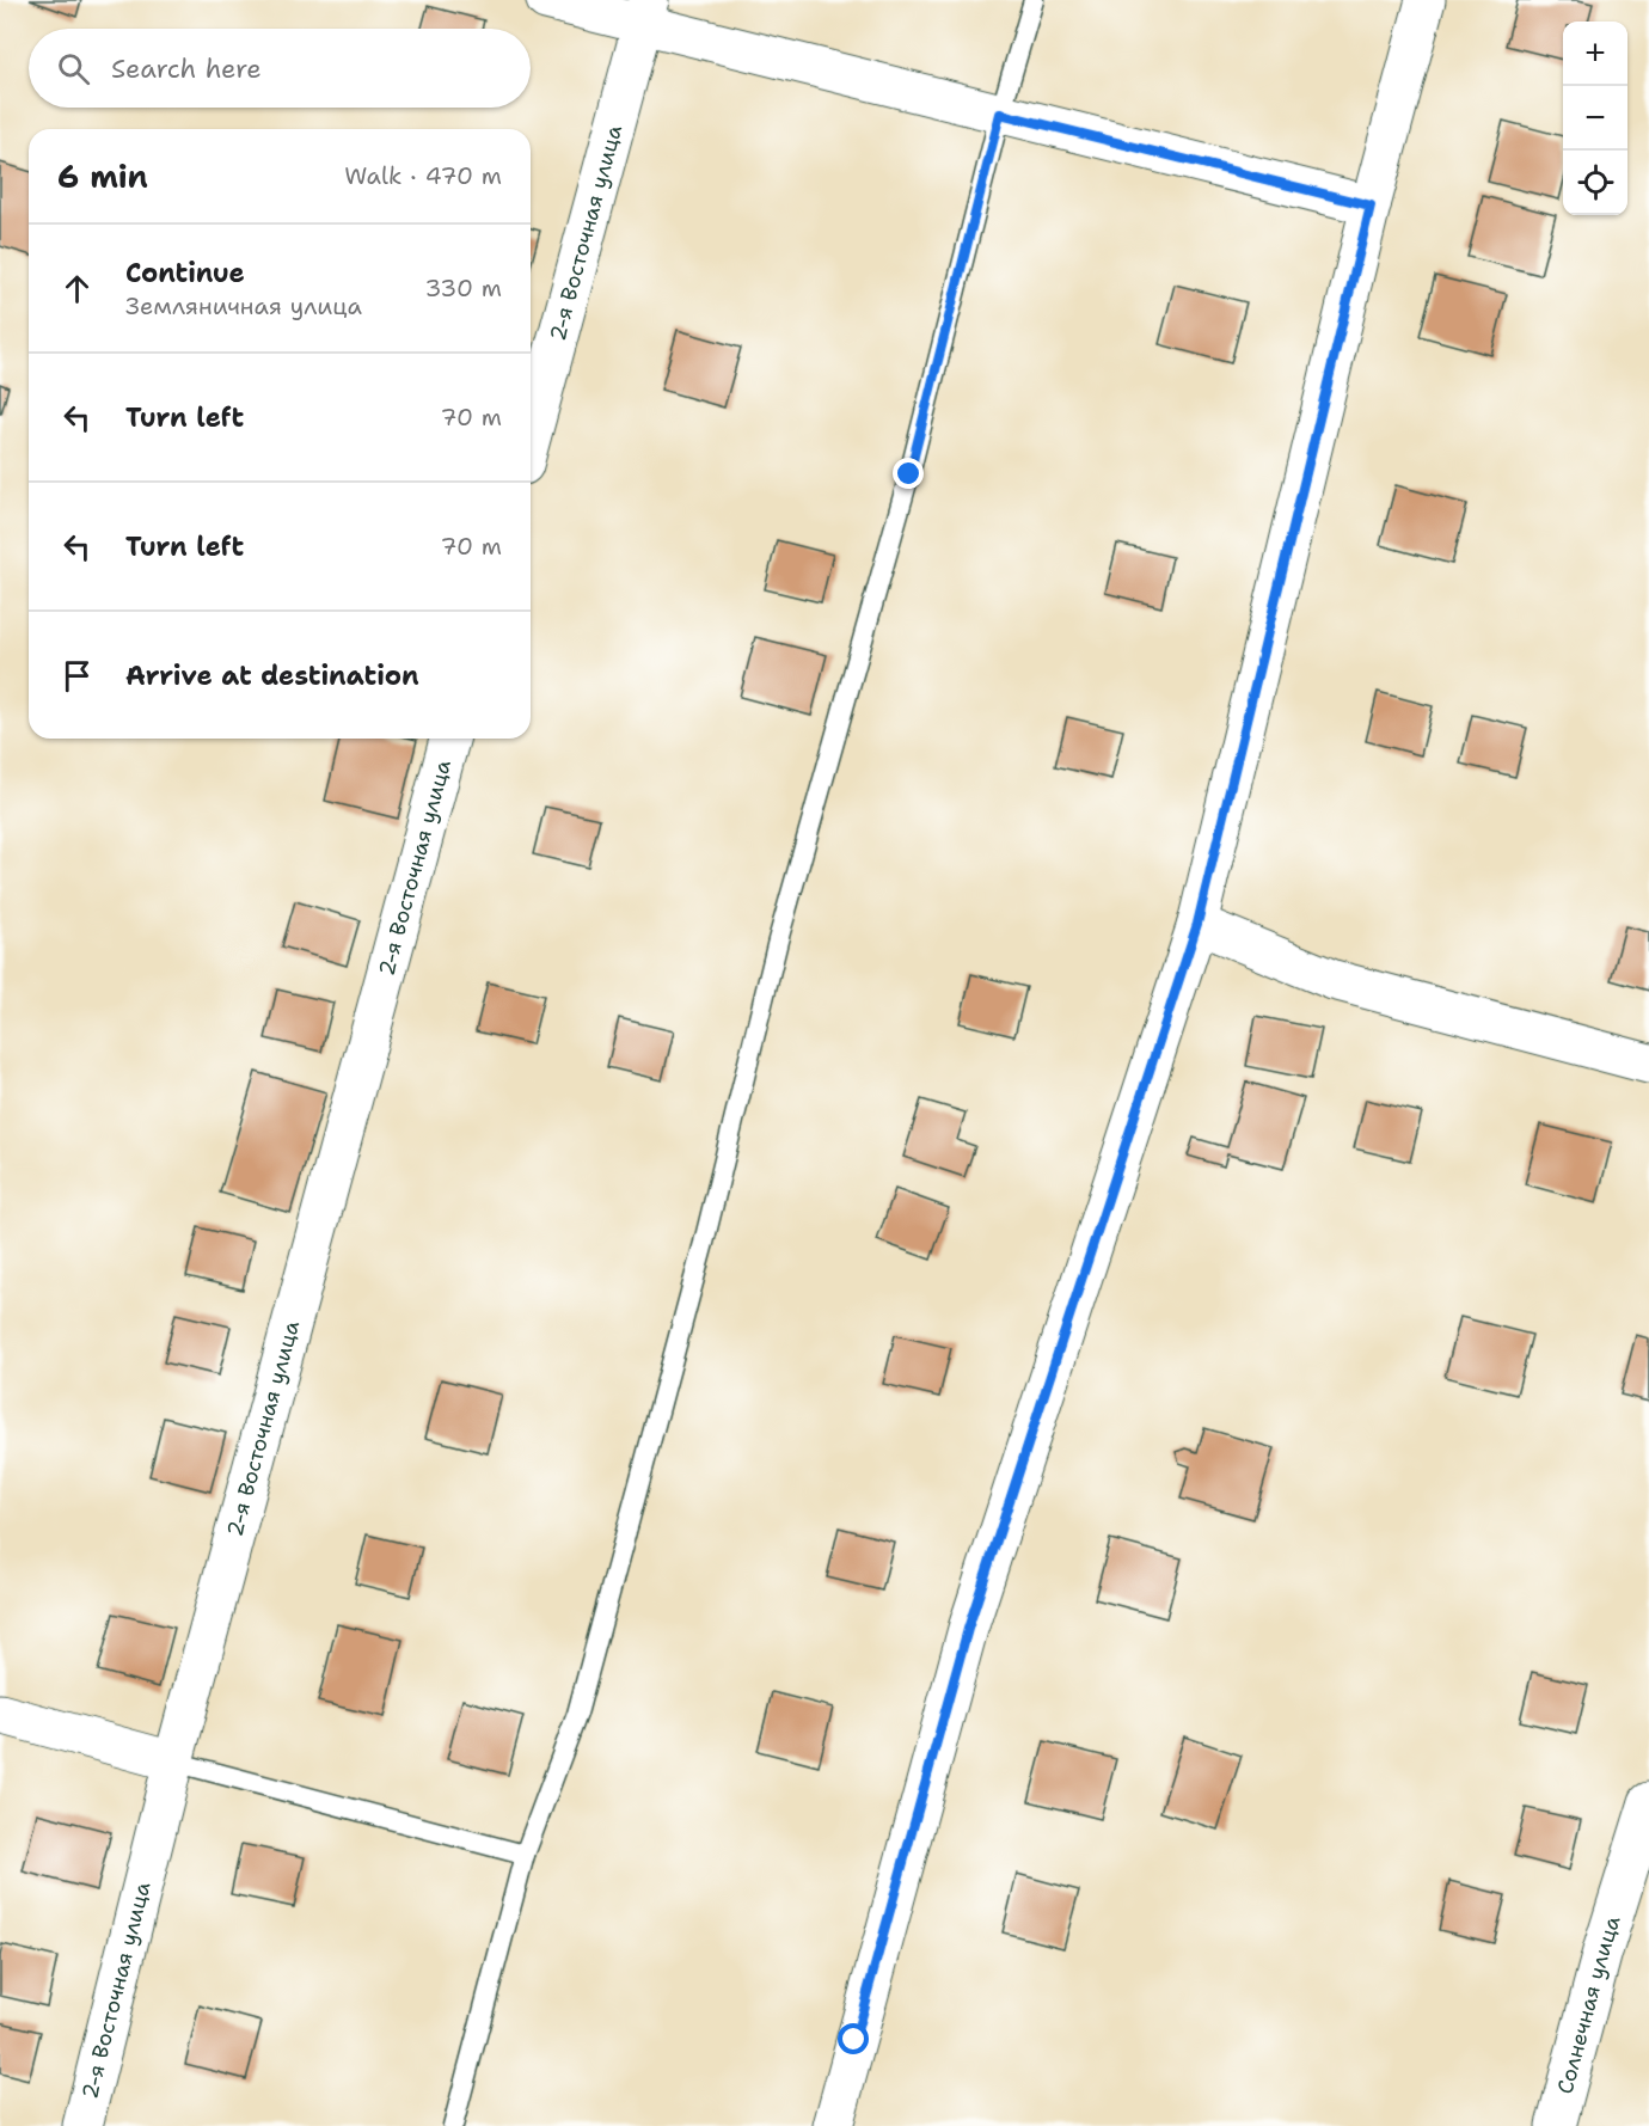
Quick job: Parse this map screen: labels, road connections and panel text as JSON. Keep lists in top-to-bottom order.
{
  "streets": {
    "street": ["2-я Восточная улица", "Солнечная улица"]
  },
  "page": {
    "map_buttons": ["+", "−"],
    "search": "Search here",
    "heading": ["6 min", "Walk · 470 m"],
    "list": [
      ["Continue", "Земляничная улица", "330 m"],
      ["Turn left", "70 m"],
      ["Turn left", "70 m"],
      "Arrive at destination"
    ]
  }
}
